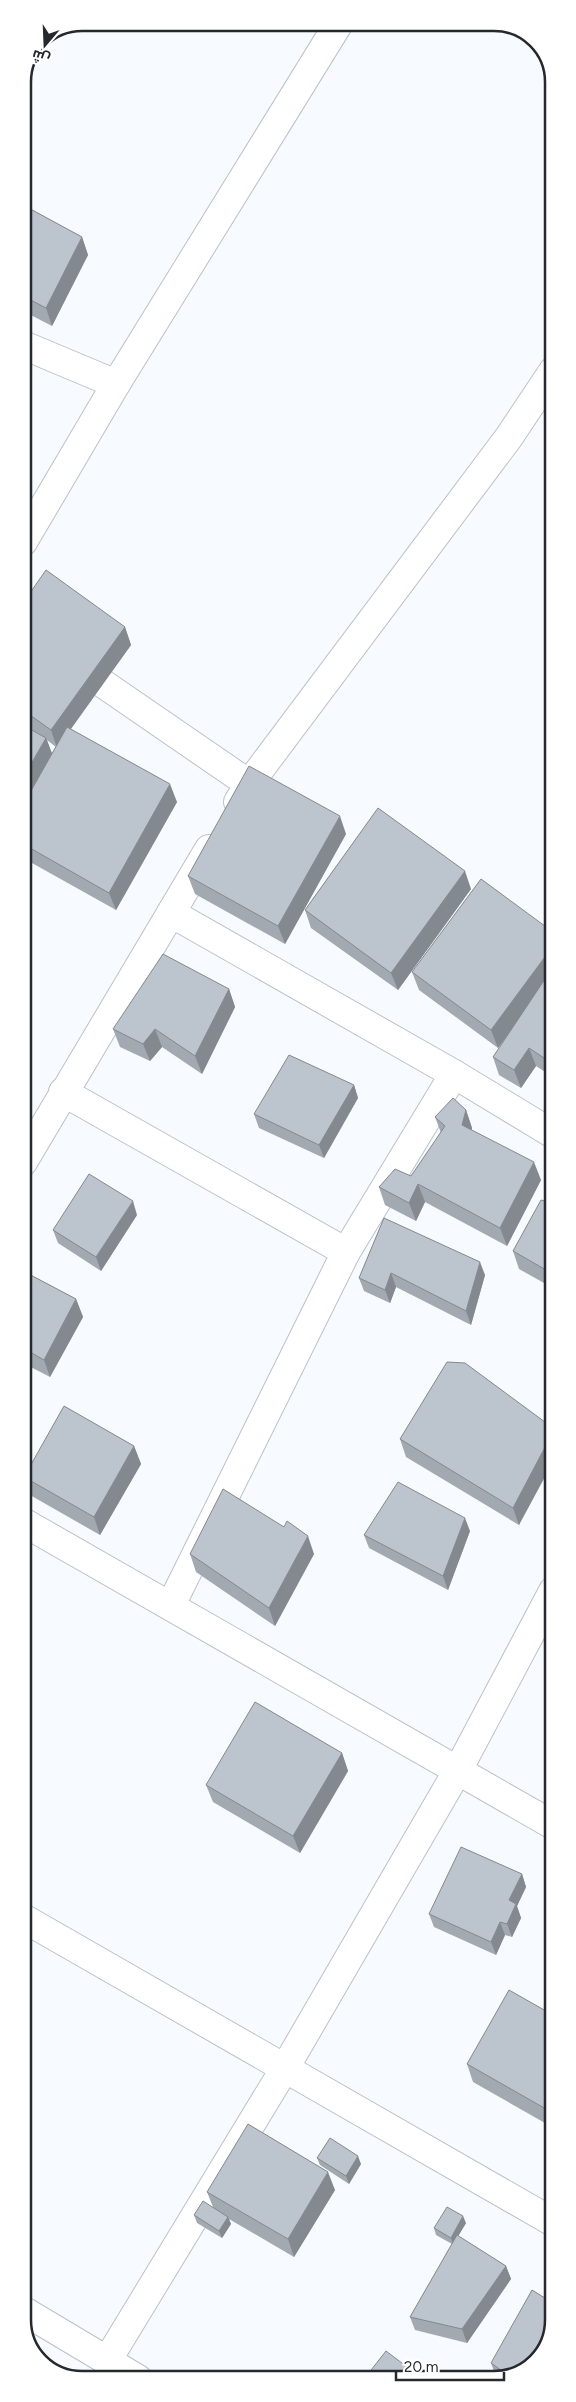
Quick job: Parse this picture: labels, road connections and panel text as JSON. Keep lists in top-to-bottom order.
{
  "scale_bar": "20 m",
  "north": "bottom"
}
